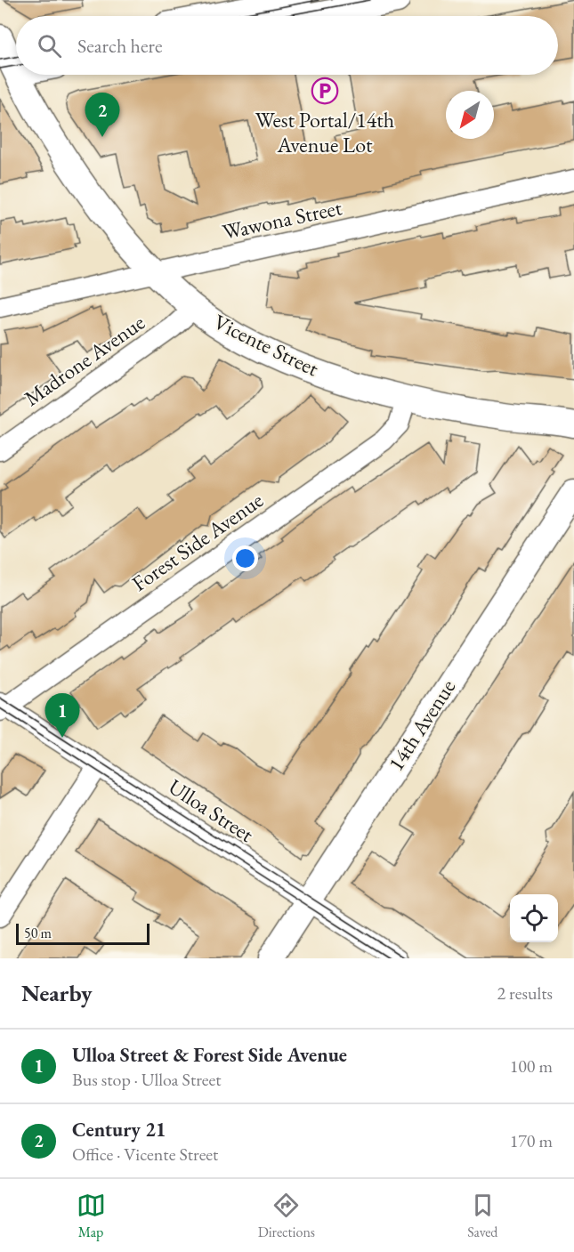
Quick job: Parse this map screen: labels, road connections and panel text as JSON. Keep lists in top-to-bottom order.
{
  "streets": {
    "street": [
      "Wawona Street",
      "Vicente Street",
      "Madrone Avenue",
      "Forest Side Avenue",
      "14th Avenue",
      "Ulloa Street"
    ]
  },
  "crossings": [
    ["Wawona Street", "Vicente Street"],
    ["Vicente Street", "Madrone Avenue"],
    ["Vicente Street", "Forest Side Avenue"],
    ["Forest Side Avenue", "Ulloa Street"],
    ["14th Avenue", "Ulloa Street"]
  ],
  "places": {
    "parking": ["West Portal/14th Avenue Lot"]
  },
  "scale_bar": "50 m",
  "north": "bottom left",
  "page": {
    "search": "Search here",
    "pins": ["2", "1"],
    "scale": "50 m",
    "heading": ["Nearby", "2 results"],
    "list": [
      {
        "mark": "1",
        "name": "Ulloa Street & Forest Side Avenue",
        "note": "Bus stop · Ulloa Street",
        "value": "100 m"
      },
      {
        "mark": "2",
        "name": "Century 21",
        "note": "Office · Vicente Street",
        "value": "170 m"
      }
    ],
    "nav": ["Map", "Directions", "Saved"]
  }
}
